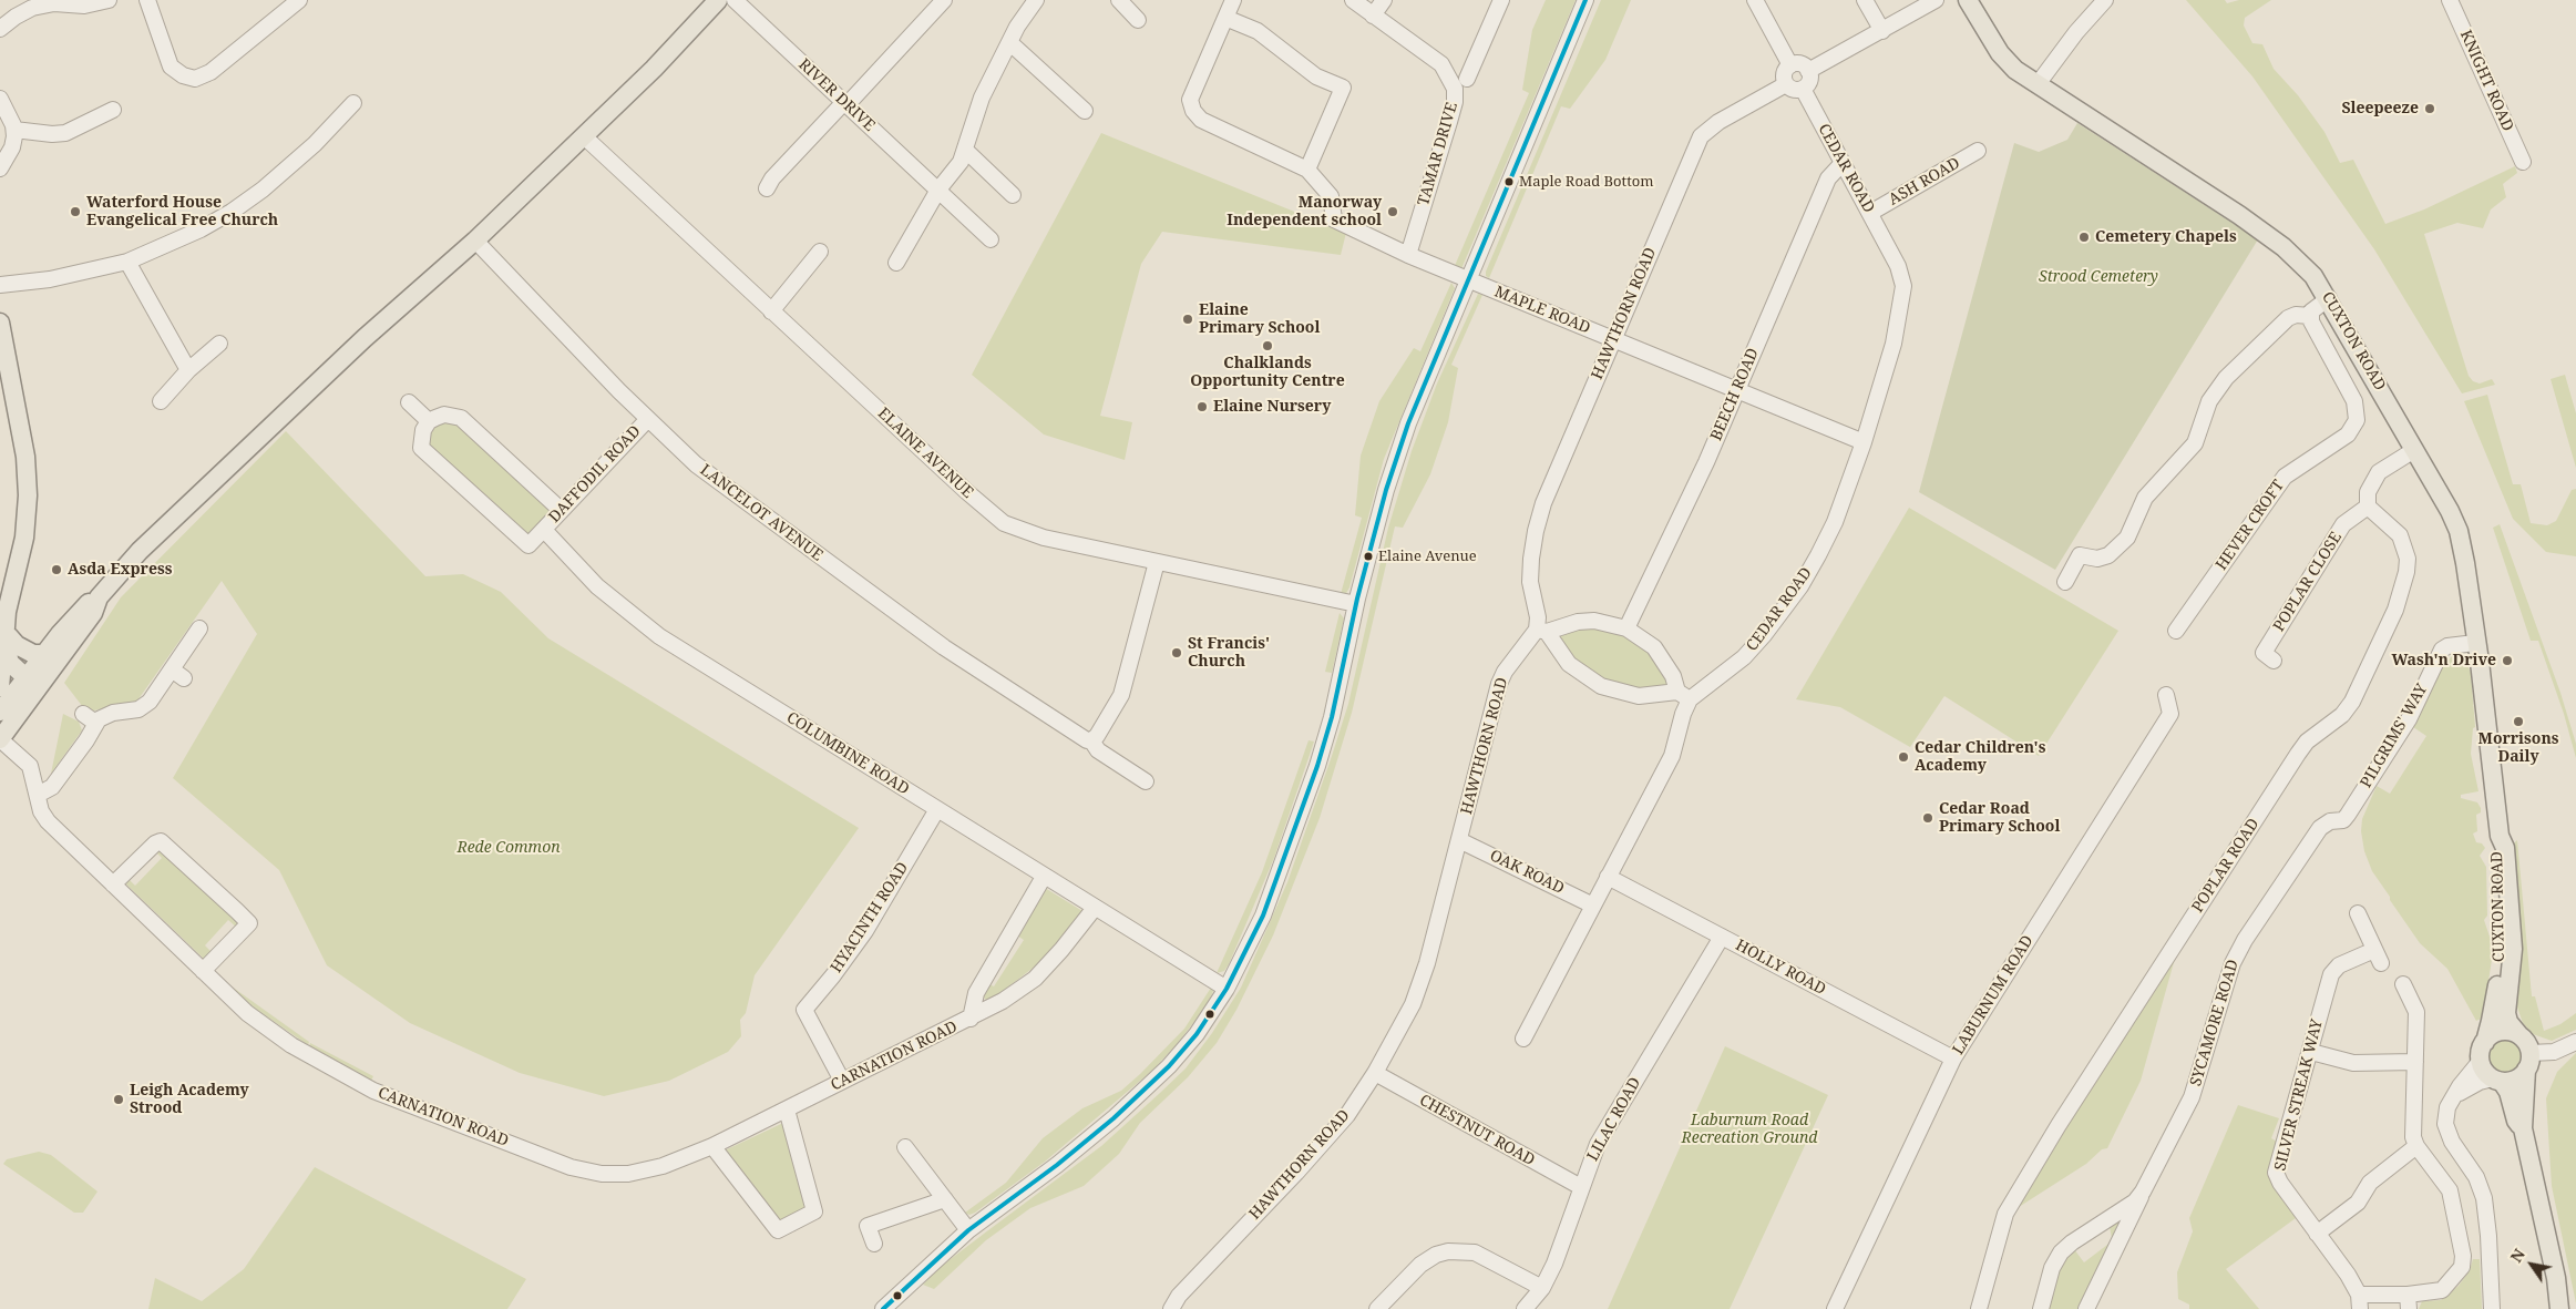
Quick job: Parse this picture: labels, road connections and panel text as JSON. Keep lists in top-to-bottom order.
{
  "streets": {
    "main road": ["CUXTON ROAD"],
    "street": [
      "KNIGHT ROAD",
      "RIVER DRIVE",
      "TAMAR DRIVE",
      "CEDAR ROAD",
      "ASH ROAD",
      "MAPLE ROAD",
      "HAWTHORN ROAD",
      "BEECH ROAD",
      "ELAINE AVENUE",
      "DAFFODIL ROAD",
      "LANCELOT AVENUE",
      "HEVER CROFT",
      "POPLAR CLOSE",
      "PILGRIMS' WAY",
      "COLUMBINE ROAD",
      "POPLAR ROAD",
      "OAK ROAD",
      "HYACINTH ROAD",
      "HOLLY ROAD",
      "LABURNUM ROAD",
      "SYCAMORE ROAD",
      "CARNATION ROAD",
      "SILVER STREAK WAY",
      "LILAC ROAD",
      "CHESTNUT ROAD"
    ]
  },
  "crossings": [
    ["TAMAR DRIVE", "MAPLE ROAD"],
    ["CEDAR ROAD", "ASH ROAD"],
    ["CEDAR ROAD", "MAPLE ROAD"],
    ["CEDAR ROAD", "HAWTHORN ROAD"],
    ["CEDAR ROAD", "BEECH ROAD"],
    ["CEDAR ROAD", "OAK ROAD"],
    ["CEDAR ROAD", "HOLLY ROAD"],
    ["MAPLE ROAD", "HAWTHORN ROAD"],
    ["MAPLE ROAD", "BEECH ROAD"],
    ["HAWTHORN ROAD", "OAK ROAD"],
    ["HAWTHORN ROAD", "CHESTNUT ROAD"],
    ["CUXTON ROAD", "PILGRIMS' WAY"],
    ["DAFFODIL ROAD", "LANCELOT AVENUE"],
    ["DAFFODIL ROAD", "COLUMBINE ROAD"],
    ["POPLAR CLOSE", "POPLAR ROAD"],
    ["PILGRIMS' WAY", "SYCAMORE ROAD"],
    ["COLUMBINE ROAD", "HYACINTH ROAD"],
    ["COLUMBINE ROAD", "CARNATION ROAD"],
    ["HYACINTH ROAD", "CARNATION ROAD"],
    ["HOLLY ROAD", "LABURNUM ROAD"],
    ["HOLLY ROAD", "LILAC ROAD"],
    ["LILAC ROAD", "CHESTNUT ROAD"]
  ],
  "parks": ["Strood Cemetery", "Rede Common", "Laburnum Road Recreation Ground"],
  "places": [
    "Sleepeeze",
    "Maple Road Bottom",
    "Waterford House Evangelical Free Church",
    "Manorway Independent school",
    "Cemetery Chapels",
    "Elaine Primary School",
    "Chalklands Opportunity Centre",
    "Elaine Nursery",
    "Elaine Avenue",
    "Asda Express",
    "St Francis' Church",
    "Wash'n Drive",
    "Morrisons Daily",
    "Cedar Children's Academy",
    "Cedar Road Primary School",
    "Leigh Academy Strood"
  ],
  "north": "top left"
}
